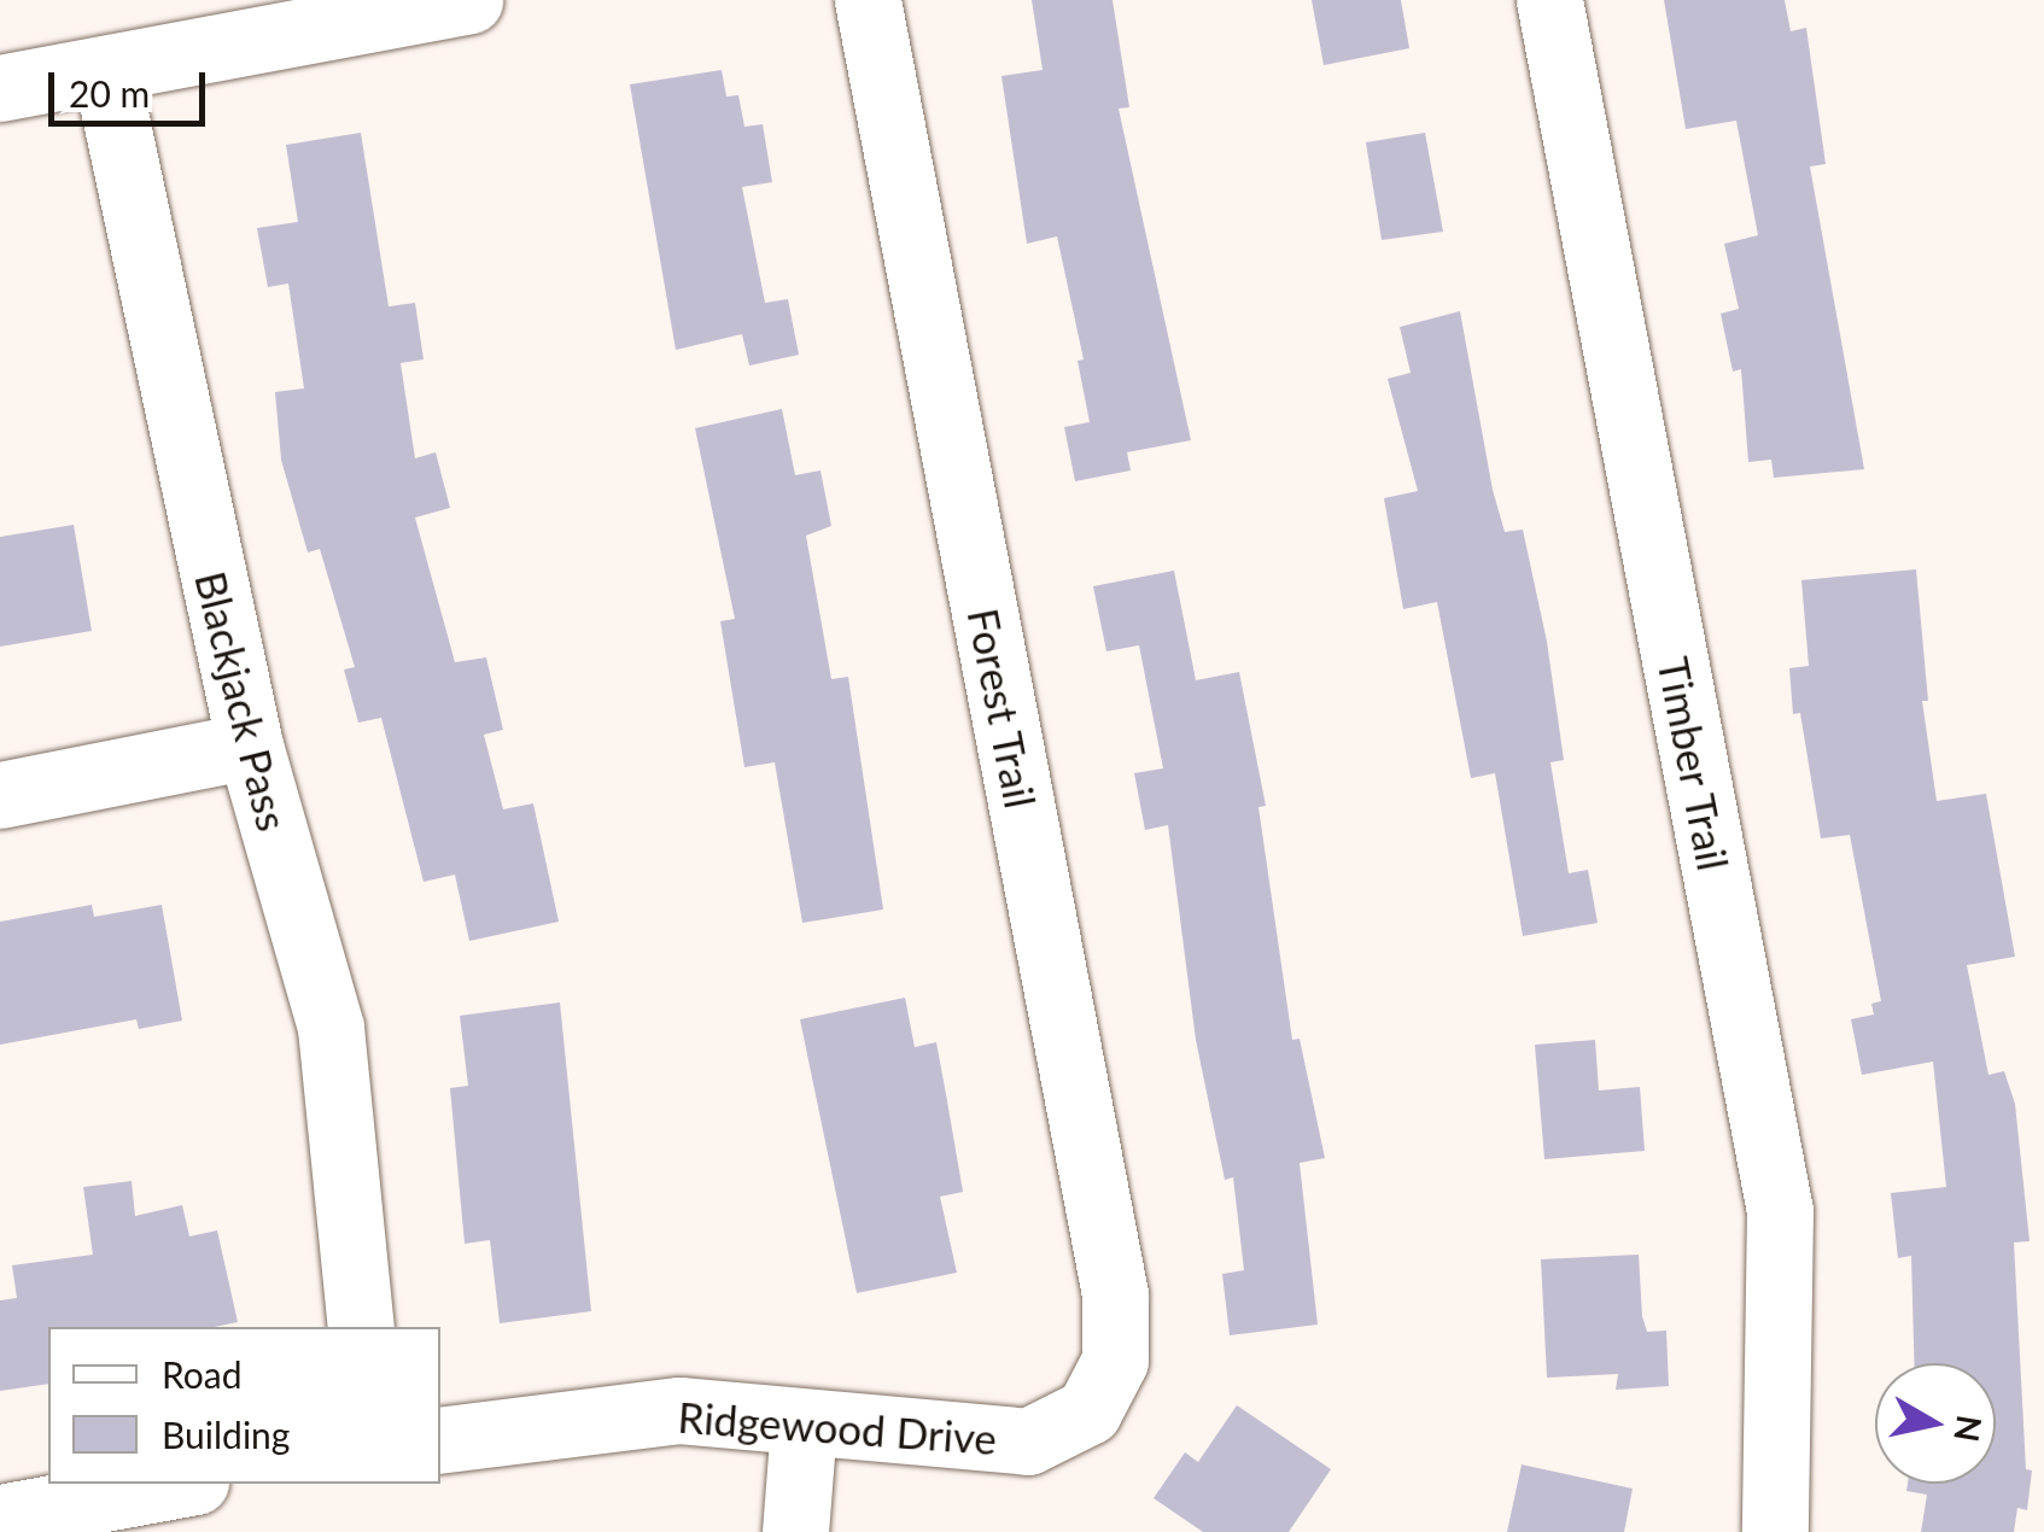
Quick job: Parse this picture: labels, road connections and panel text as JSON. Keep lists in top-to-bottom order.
{
  "streets": {
    "street": [
      "Blackjack Pass",
      "Forest Trail",
      "Timber Trail",
      "Ridgewood Drive"
    ]
  },
  "crossings": [
    ["Forest Trail", "Ridgewood Drive"]
  ],
  "legend": ["Road", "Building"],
  "scale_bar": "20 m",
  "north": "right"
}
